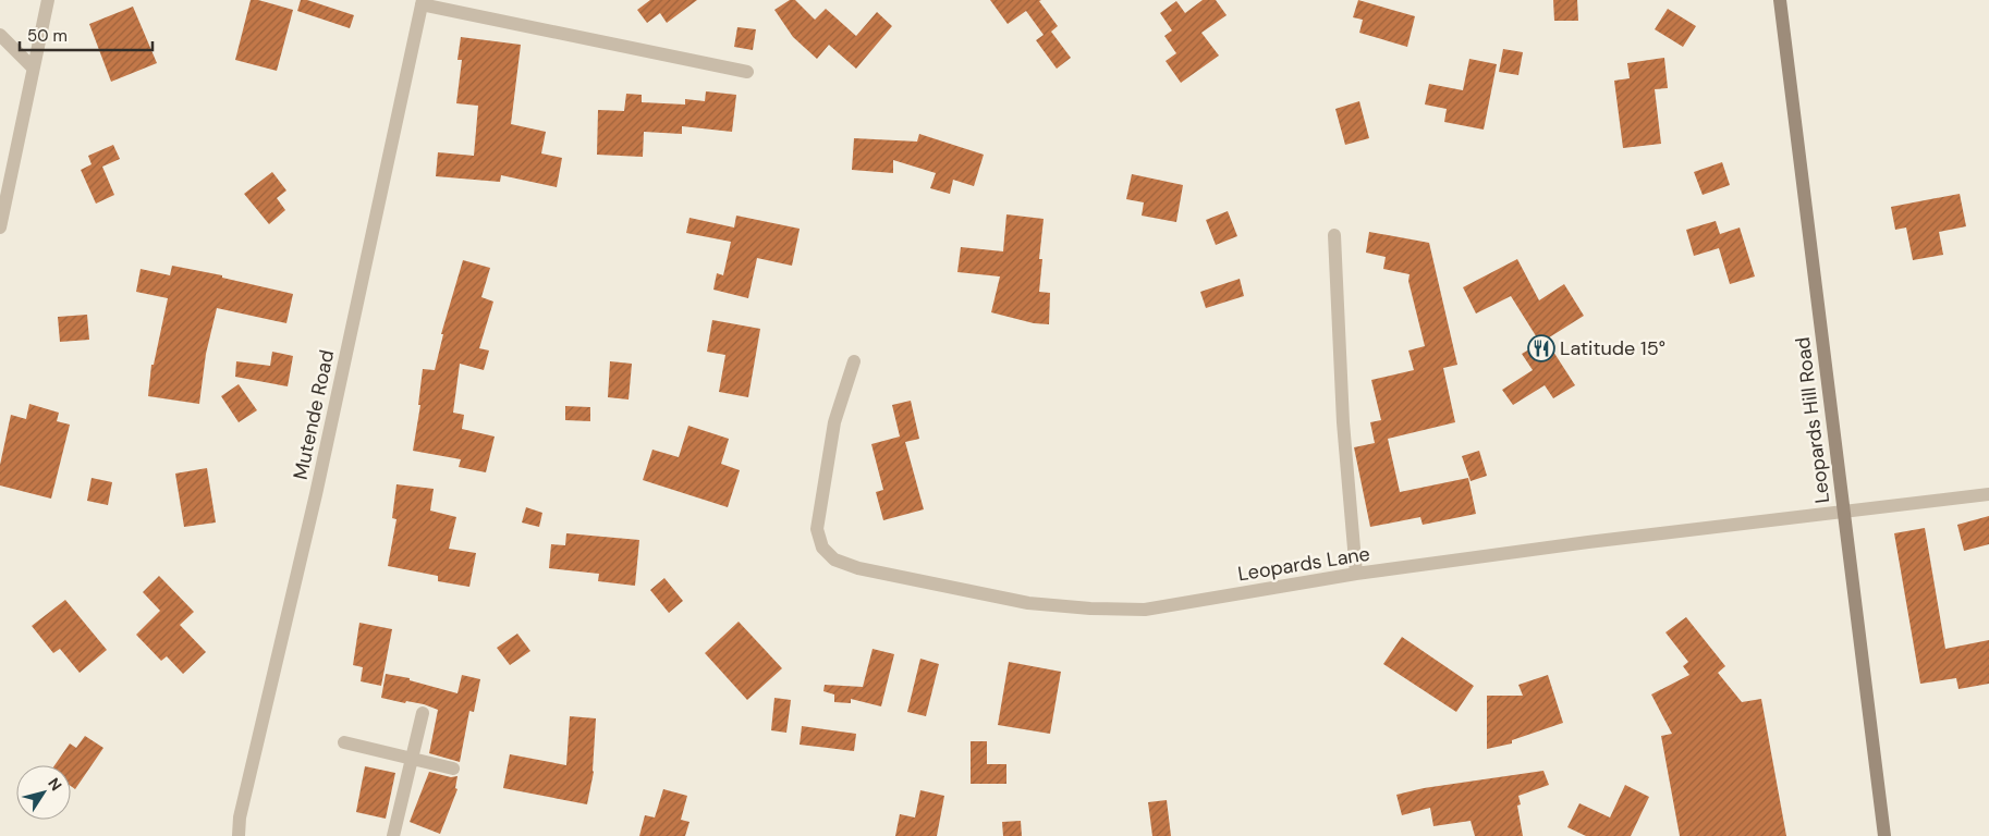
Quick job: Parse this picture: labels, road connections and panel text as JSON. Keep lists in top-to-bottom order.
{
  "streets": {
    "main road": ["Leopards Hill Road"],
    "street": ["Mutende Road", "Leopards Lane"]
  },
  "crossings": [
    ["Leopards Hill Road", "Leopards Lane"]
  ],
  "places": {
    "restaurant": ["Latitude 15°"]
  },
  "scale_bar": "50 m",
  "north": "top right"
}
